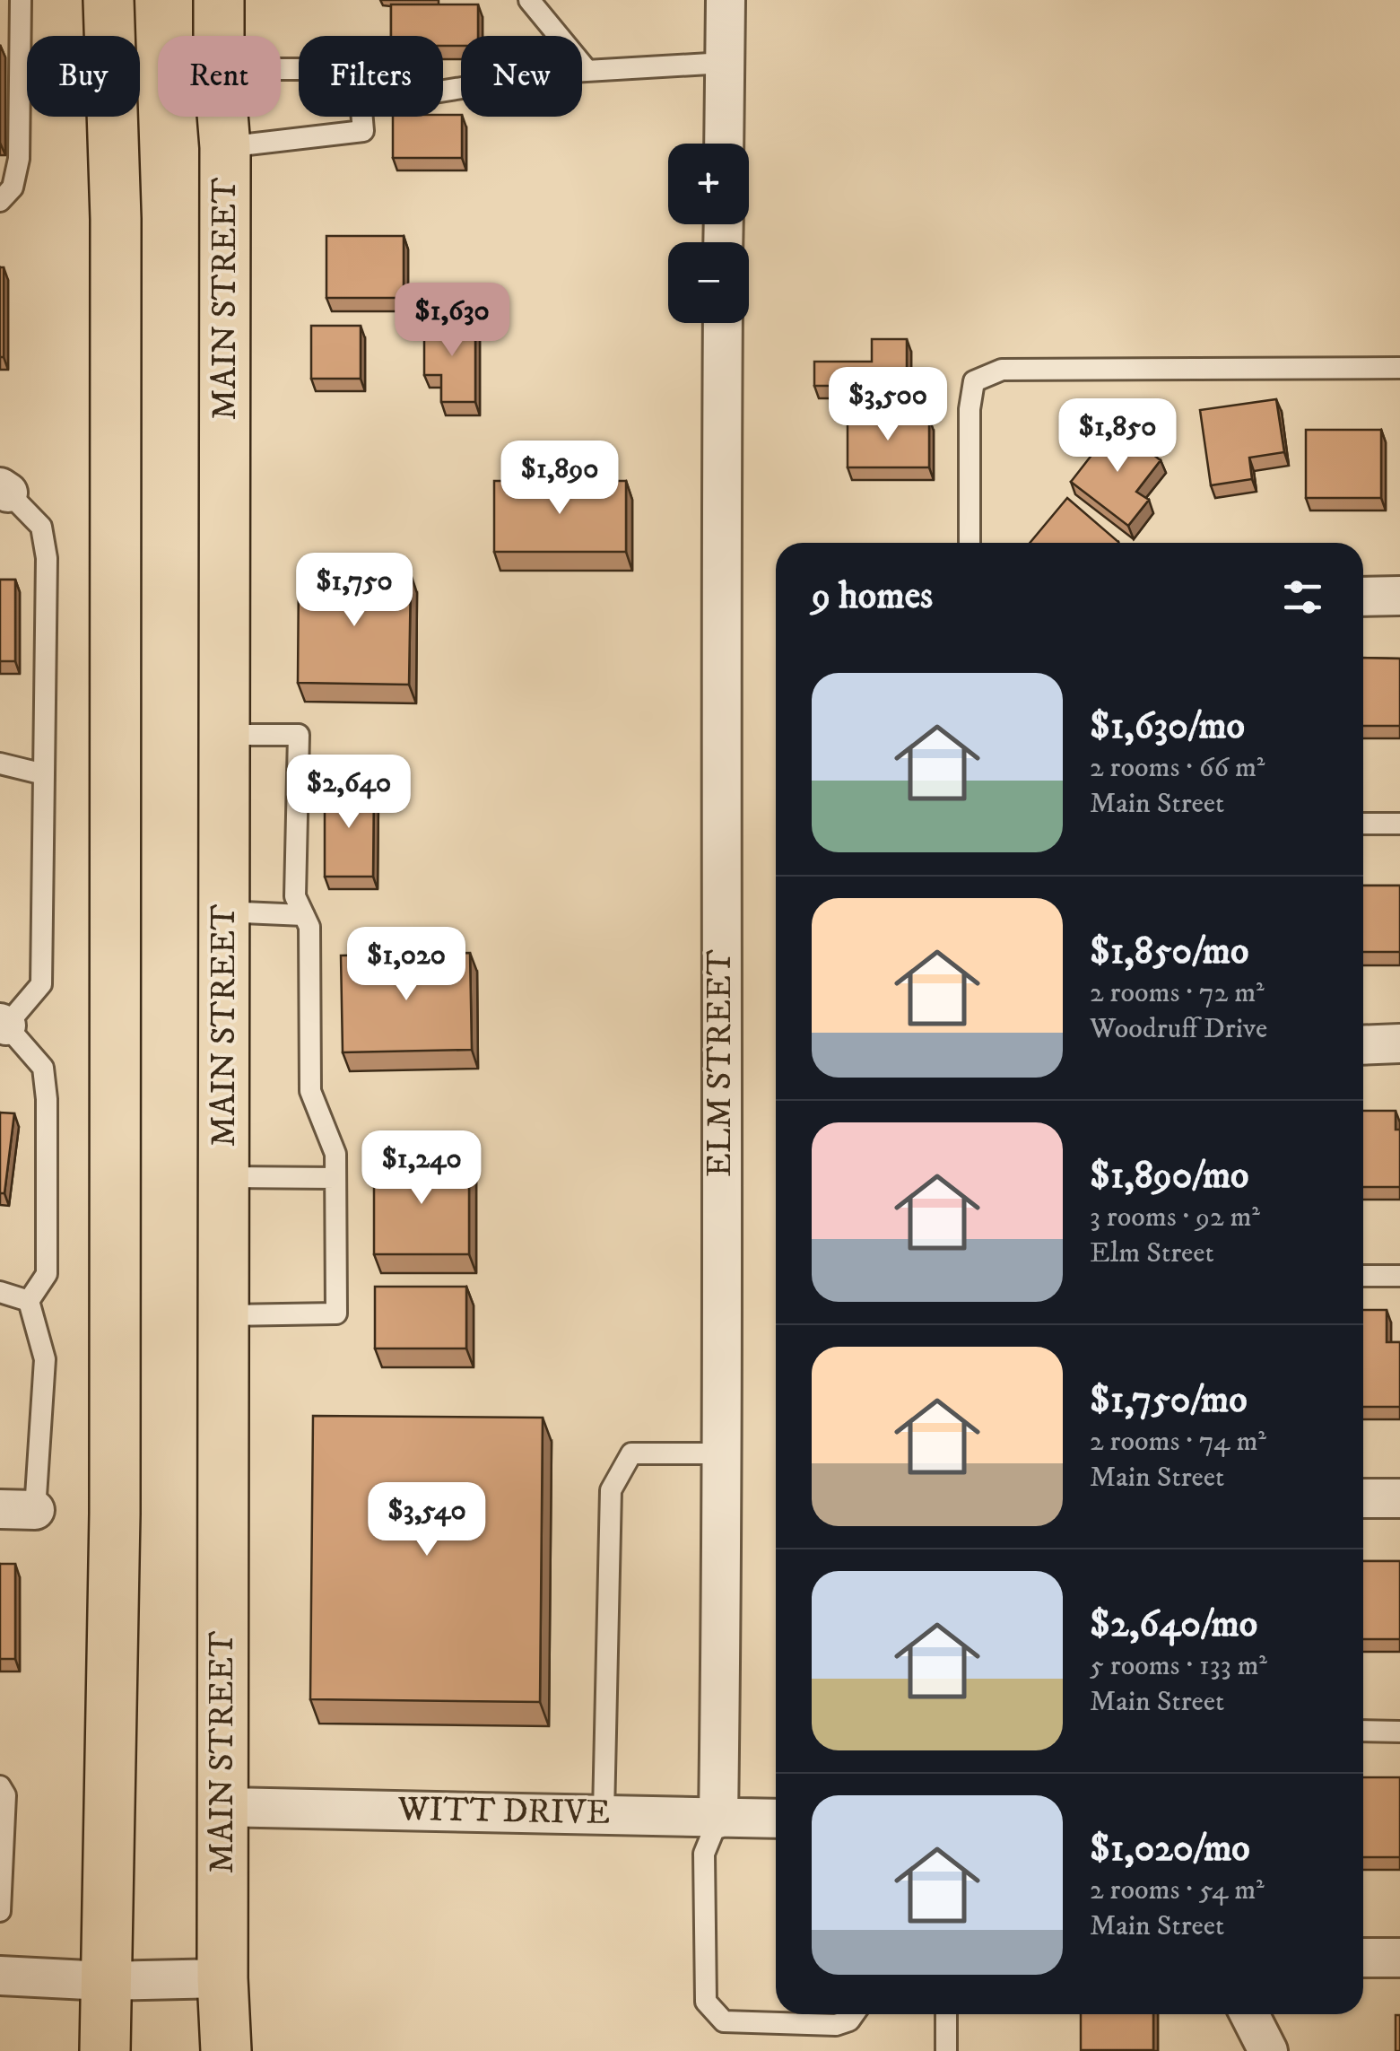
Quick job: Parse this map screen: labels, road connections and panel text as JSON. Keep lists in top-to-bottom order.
{
  "streets": {
    "main road": ["MAIN STREET"],
    "street": ["ELM STREET", "WITT DRIVE"]
  },
  "crossings": [
    ["MAIN STREET", "WITT DRIVE"],
    ["ELM STREET", "WITT DRIVE"]
  ],
  "page": {
    "chip": [
      "Buy",
      "Rent",
      "Filters",
      "New"
    ],
    "map_buttons": ["+", "−"],
    "price": [
      "$1,630",
      "$3,500",
      "$1,850",
      "$1,890",
      "$1,750",
      "$2,640",
      "$1,020",
      "$1,240",
      "$3,540"
    ],
    "heading": "9 homes",
    "list": [
      {
        "name": "$1,630/mo",
        "note": "2 rooms · 66 m² · Main Street"
      },
      {
        "name": "$1,850/mo",
        "note": "2 rooms · 72 m² · Woodruff Drive"
      },
      {
        "name": "$1,890/mo",
        "note": "3 rooms · 92 m² · Elm Street"
      },
      {
        "name": "$1,750/mo",
        "note": "2 rooms · 74 m² · Main Street"
      },
      {
        "name": "$2,640/mo",
        "note": "5 rooms · 133 m² · Main Street"
      },
      {
        "name": "$1,020/mo",
        "note": "2 rooms · 54 m² · Main Street"
      }
    ]
  }
}
